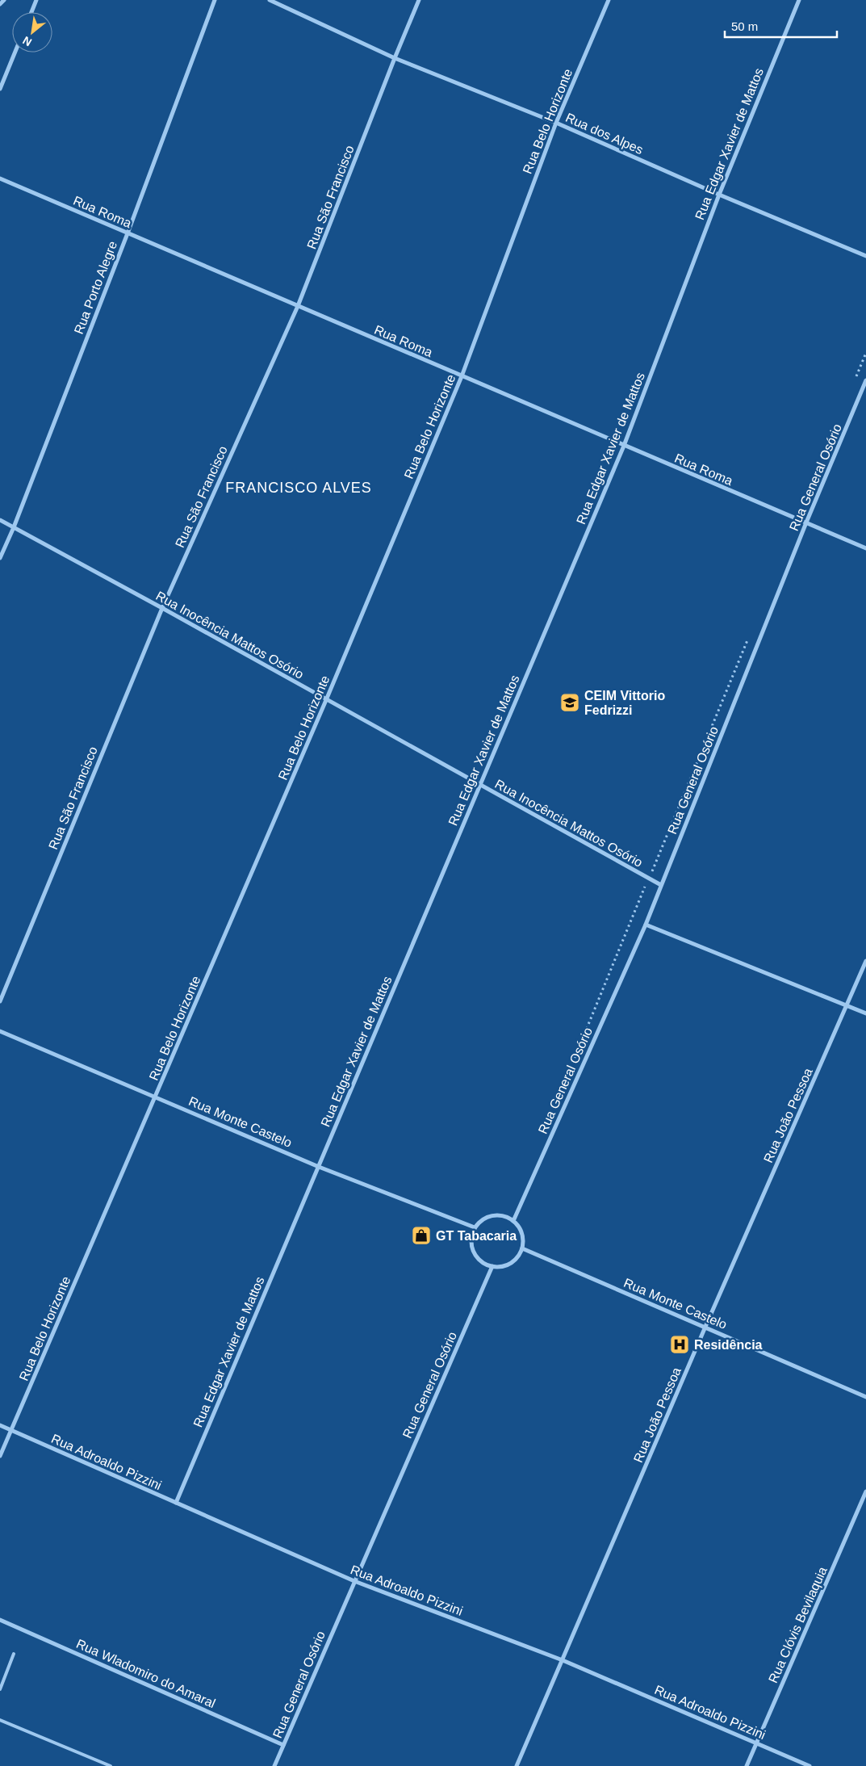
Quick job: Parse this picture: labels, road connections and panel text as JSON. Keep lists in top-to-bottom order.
{
  "streets": {
    "street": [
      "Rua Belo Horizonte",
      "Rua dos Alpes",
      "Rua Edgar Xavier de Mattos",
      "Rua São Francisco",
      "Rua Roma",
      "Rua Porto Alegre",
      "Rua General Osório",
      "Rua Inocência Mattos Osório",
      "Rua João Pessoa",
      "Rua Monte Castelo",
      "Rua Adroaldo Pizzini",
      "Rua Clóvis Bevilaquia",
      "Rua Wladomiro do Amaral"
    ]
  },
  "crossings": [
    ["Rua Belo Horizonte", "Rua dos Alpes"],
    ["Rua Belo Horizonte", "Rua Roma"],
    ["Rua Belo Horizonte", "Rua Inocência Mattos Osório"],
    ["Rua Belo Horizonte", "Rua Monte Castelo"],
    ["Rua Belo Horizonte", "Rua Adroaldo Pizzini"],
    ["Rua dos Alpes", "Rua Edgar Xavier de Mattos"],
    ["Rua dos Alpes", "Rua São Francisco"],
    ["Rua Edgar Xavier de Mattos", "Rua Roma"],
    ["Rua Edgar Xavier de Mattos", "Rua Inocência Mattos Osório"],
    ["Rua Edgar Xavier de Mattos", "Rua Monte Castelo"],
    ["Rua Edgar Xavier de Mattos", "Rua Adroaldo Pizzini"],
    ["Rua São Francisco", "Rua Roma"],
    ["Rua São Francisco", "Rua Inocência Mattos Osório"],
    ["Rua Roma", "Rua Porto Alegre"],
    ["Rua Roma", "Rua General Osório"],
    ["Rua Porto Alegre", "Rua Inocência Mattos Osório"],
    ["Rua General Osório", "Rua Inocência Mattos Osório"],
    ["Rua General Osório", "Rua Monte Castelo"],
    ["Rua General Osório", "Rua Adroaldo Pizzini"],
    ["Rua General Osório", "Rua Wladomiro do Amaral"],
    ["Rua João Pessoa", "Rua Monte Castelo"],
    ["Rua João Pessoa", "Rua Adroaldo Pizzini"],
    ["Rua Adroaldo Pizzini", "Rua Clóvis Bevilaquia"]
  ],
  "districts": ["FRANCISCO ALVES"],
  "places": {
    "school or university": ["CEIM Vittorio Fedrizzi"],
    "shop": ["GT Tabacaria"],
    "hospital": ["Residência"]
  },
  "scale_bar": "50 m",
  "north": "bottom left"
}
